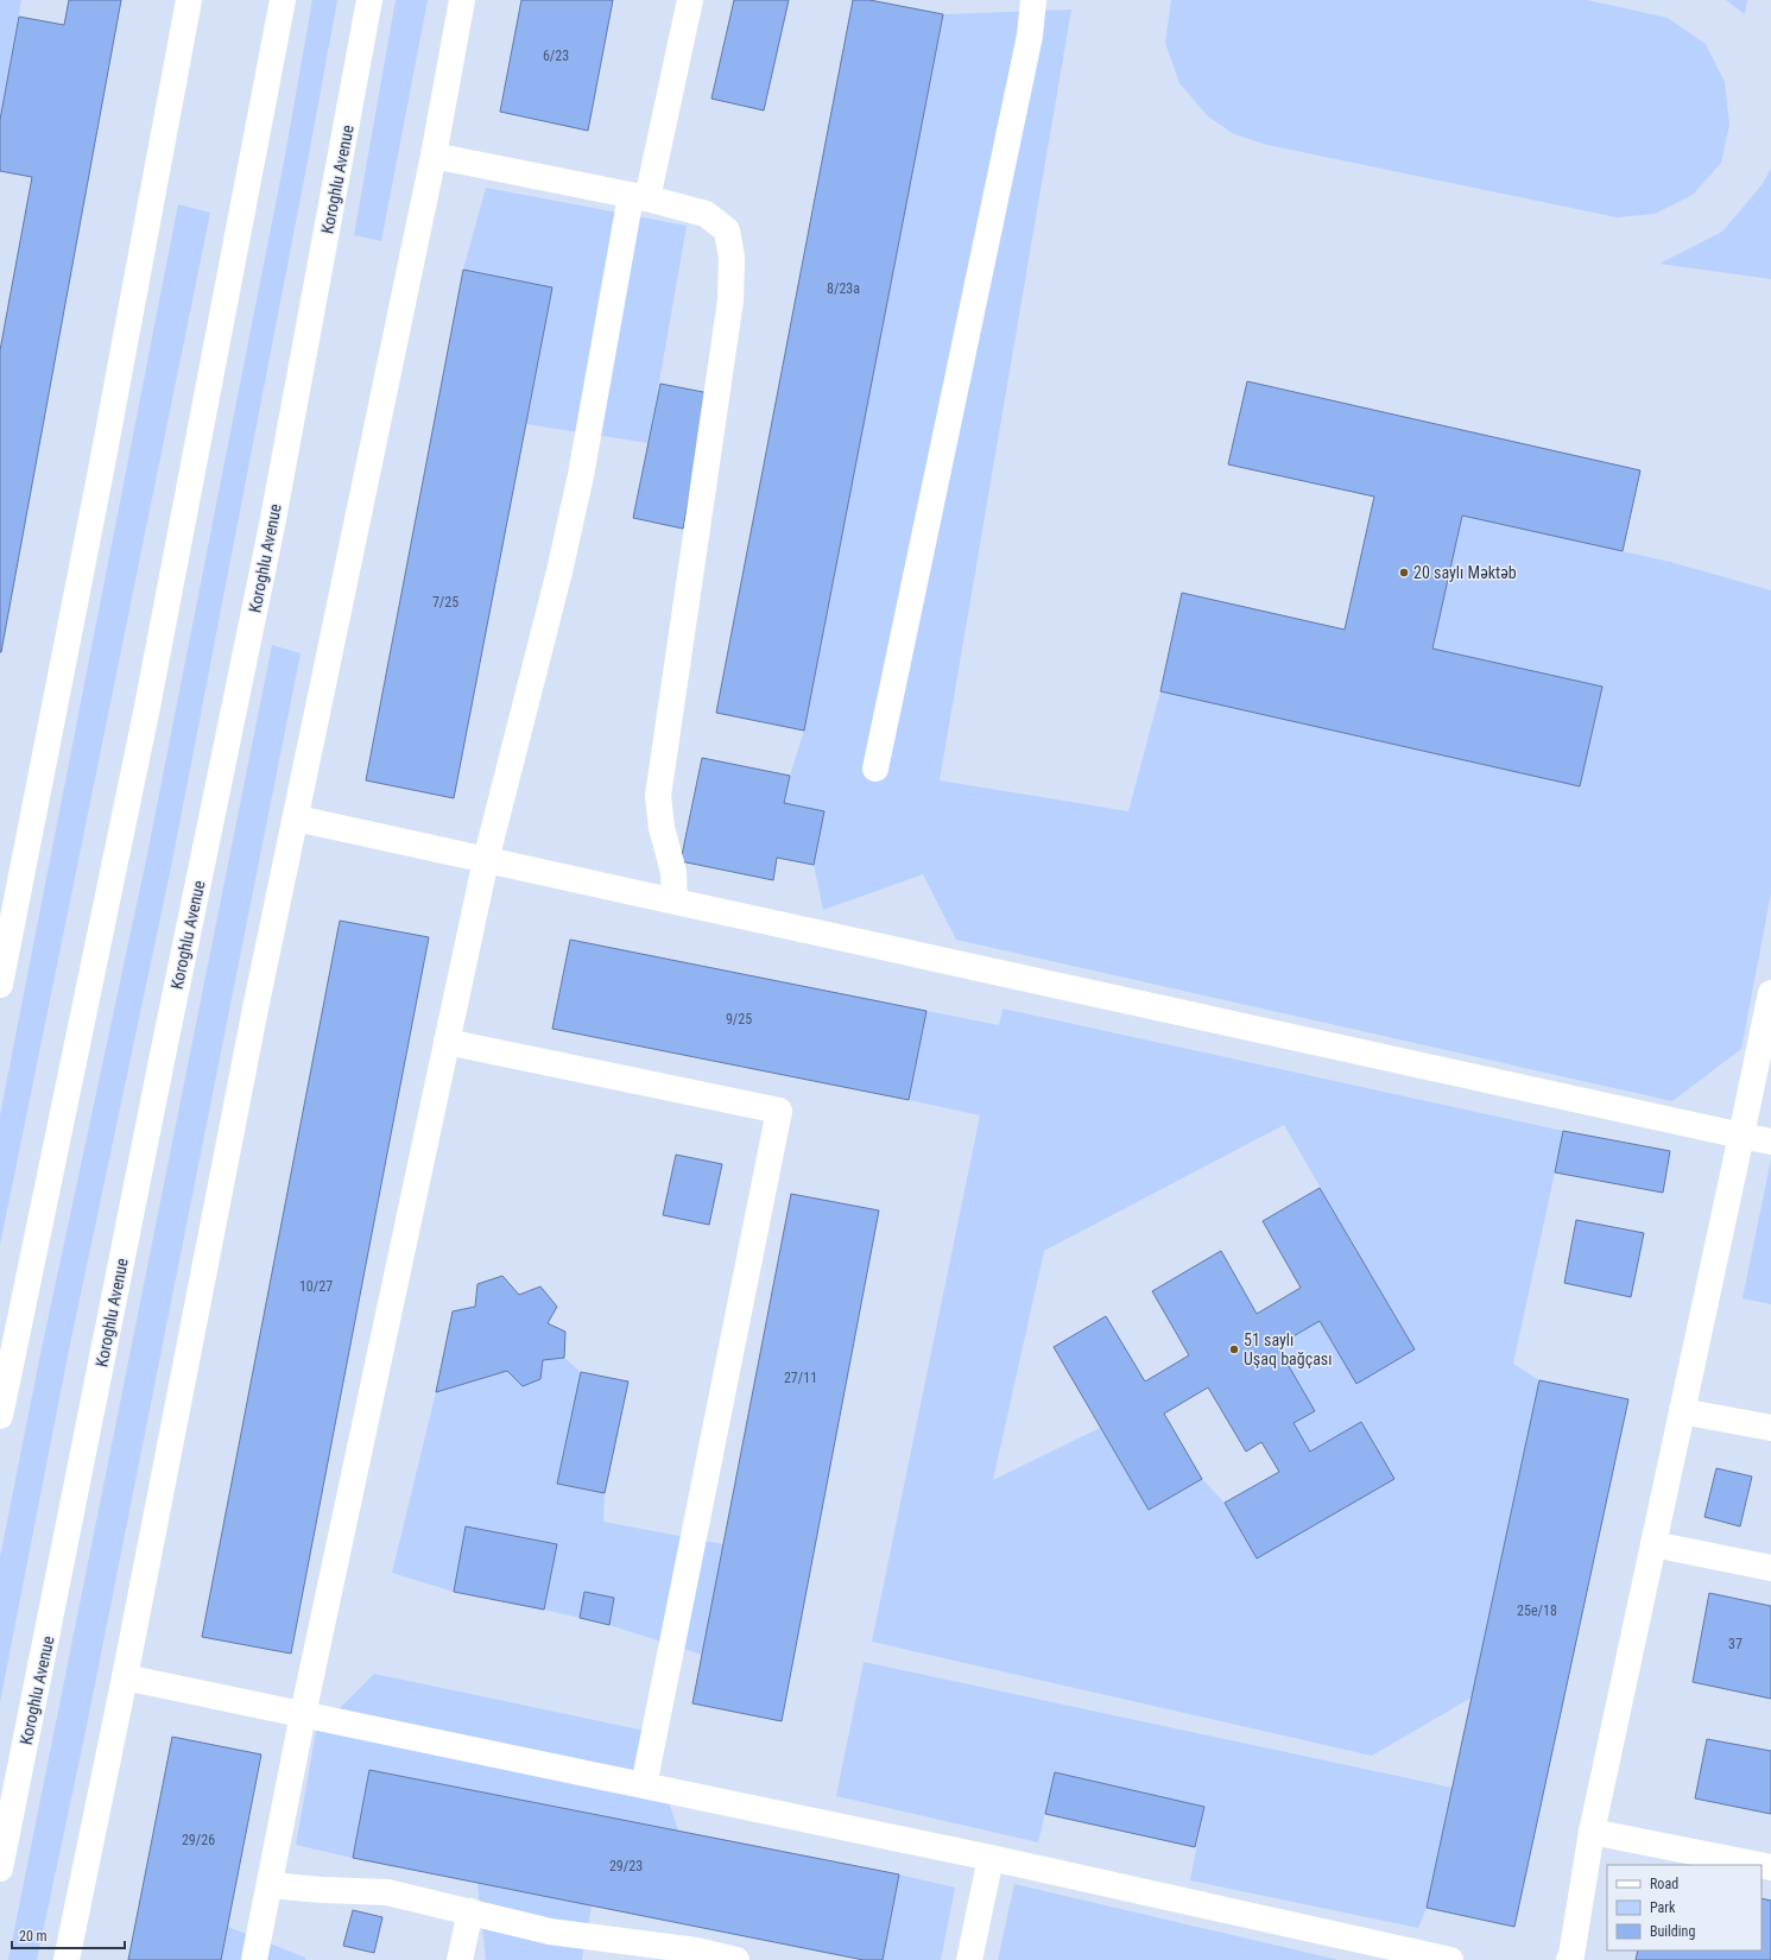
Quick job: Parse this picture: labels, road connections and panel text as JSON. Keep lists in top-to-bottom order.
{
  "streets": {
    "main road": ["Koroghlu Avenue"]
  },
  "places": ["20 saylı Məktəb", "51 saylı Uşaq bağçası"],
  "house_numbers": [
    "6/23",
    "8/23a",
    "7/25",
    "9/25",
    "10/27",
    "27/11",
    "25e/18",
    "37",
    "29/26",
    "29/23"
  ],
  "legend": ["Road", "Park", "Building"],
  "scale_bar": "20 m"
}
